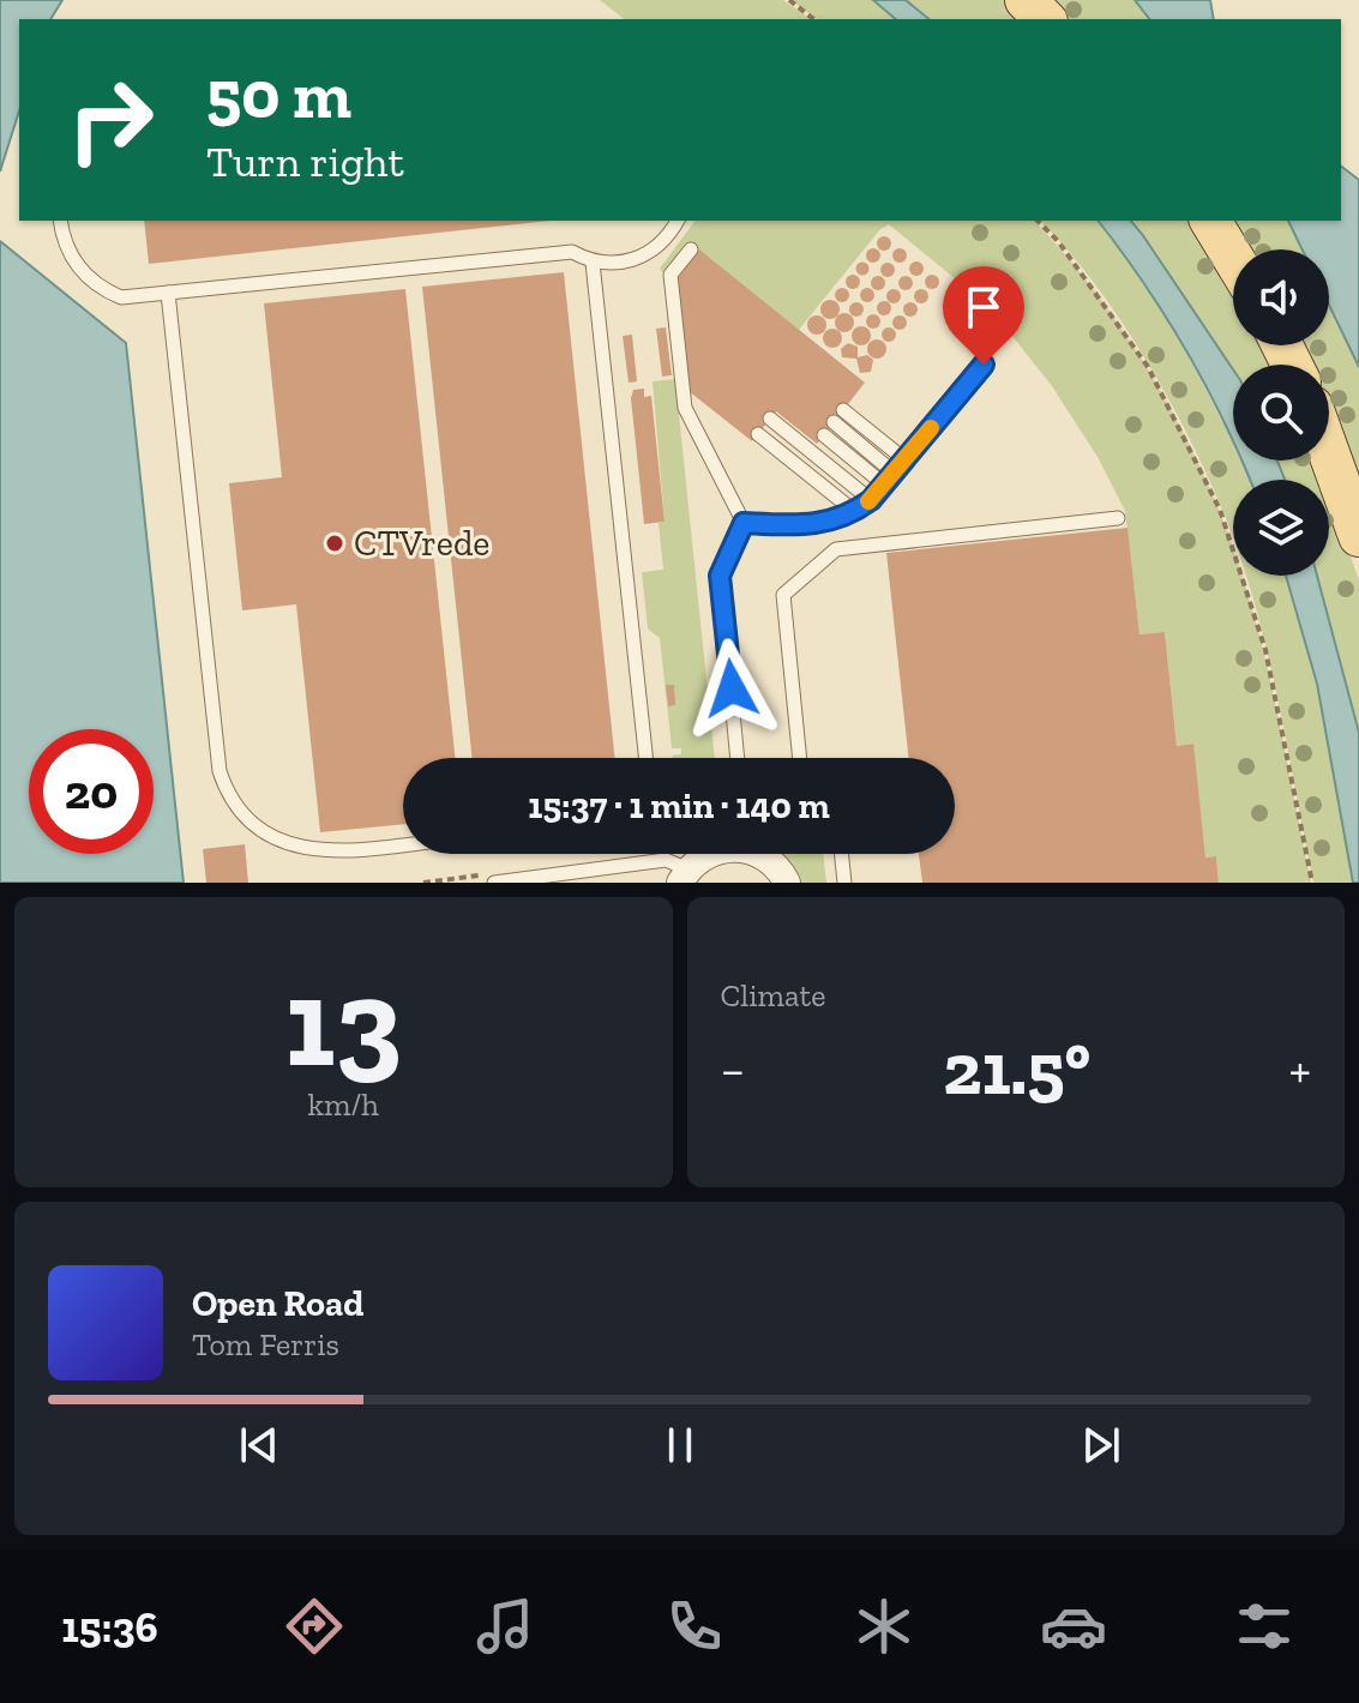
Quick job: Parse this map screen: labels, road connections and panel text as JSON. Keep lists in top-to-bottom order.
{
  "places": ["CTVrede"],
  "page": {
    "turn": ["50 m", "Turn right"],
    "limit": "20",
    "trip": "15:37 · 1 min · 140 m",
    "tile": [
      ["13", "km/h"],
      "Climate"
    ],
    "heat": ["−", "21.5°", "+"],
    "song": ["Open Road", "Tom Ferris"],
    "tabs": "15:36"
  }
}
